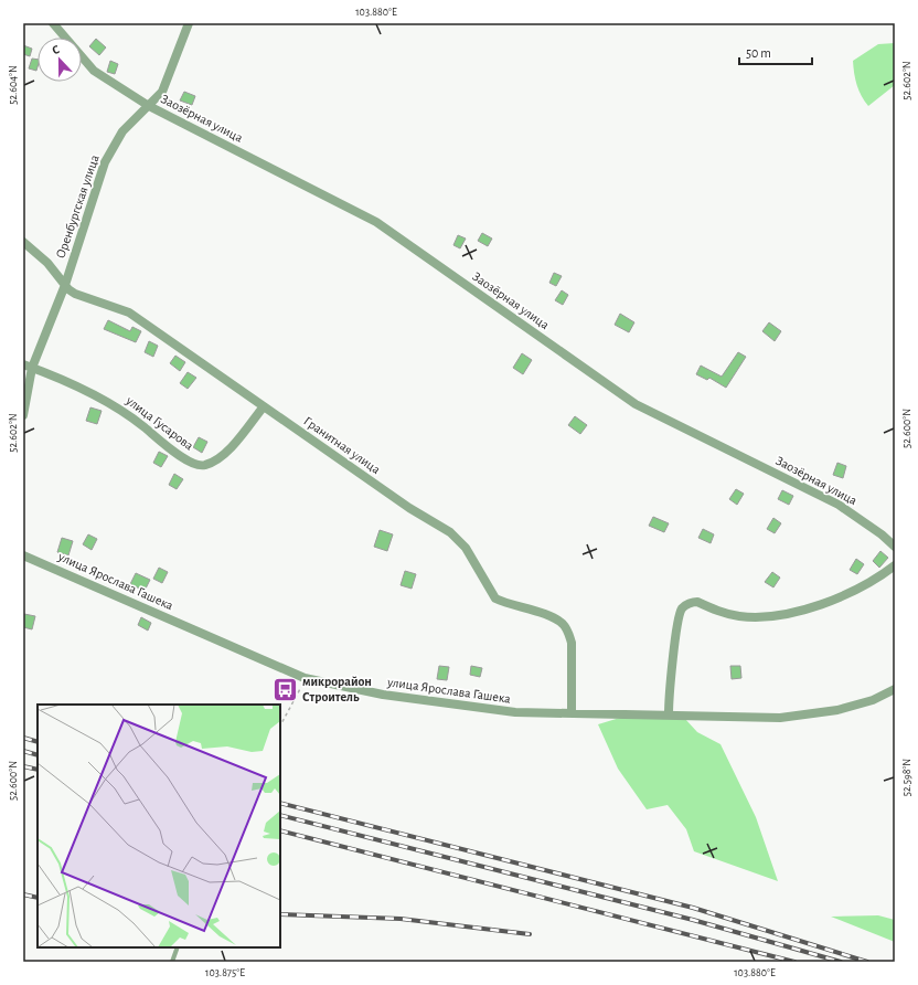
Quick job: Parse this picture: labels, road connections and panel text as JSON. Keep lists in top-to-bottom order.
{
  "streets": {
    "street": [
      "Заозёрная улица",
      "Оренбургская улица",
      "улица Гусарова",
      "Гранитная улица",
      "улица Ярослава Гашека"
    ]
  },
  "crossings": [
    ["Заозёрная улица", "Оренбургская улица"],
    ["Оренбургская улица", "улица Гусарова"],
    ["Оренбургская улица", "Гранитная улица"],
    ["улица Гусарова", "Гранитная улица"],
    ["Гранитная улица", "улица Ярослава Гашека"]
  ],
  "places": {
    "bus stop": ["микрорайон Строитель"]
  },
  "scale_bar": "50 m",
  "north": "top",
  "coordinates": [
    "103.880°E",
    "52.602°N",
    "52.604°N",
    "52.600°N",
    "52.598°N",
    "103.875°E"
  ]
}
